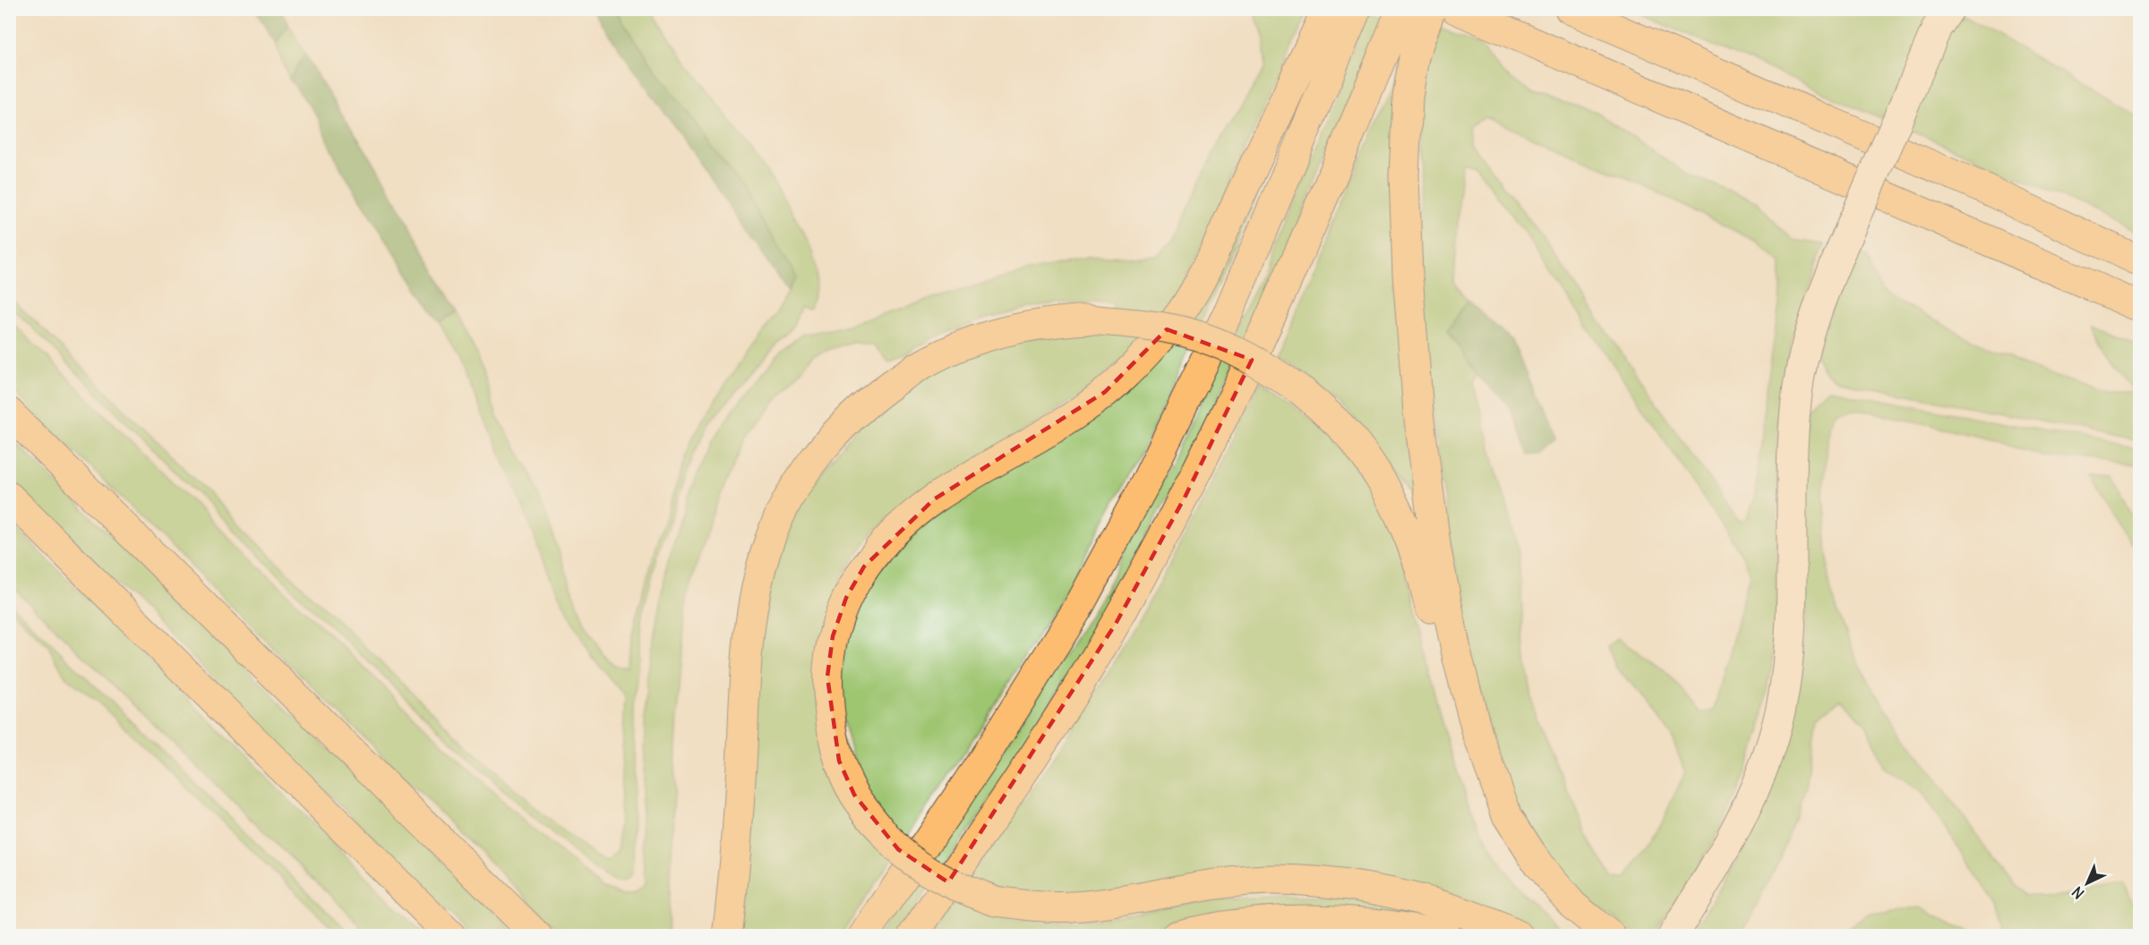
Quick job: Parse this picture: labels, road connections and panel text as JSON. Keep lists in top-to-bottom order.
{
  "north": "bottom left"
}
